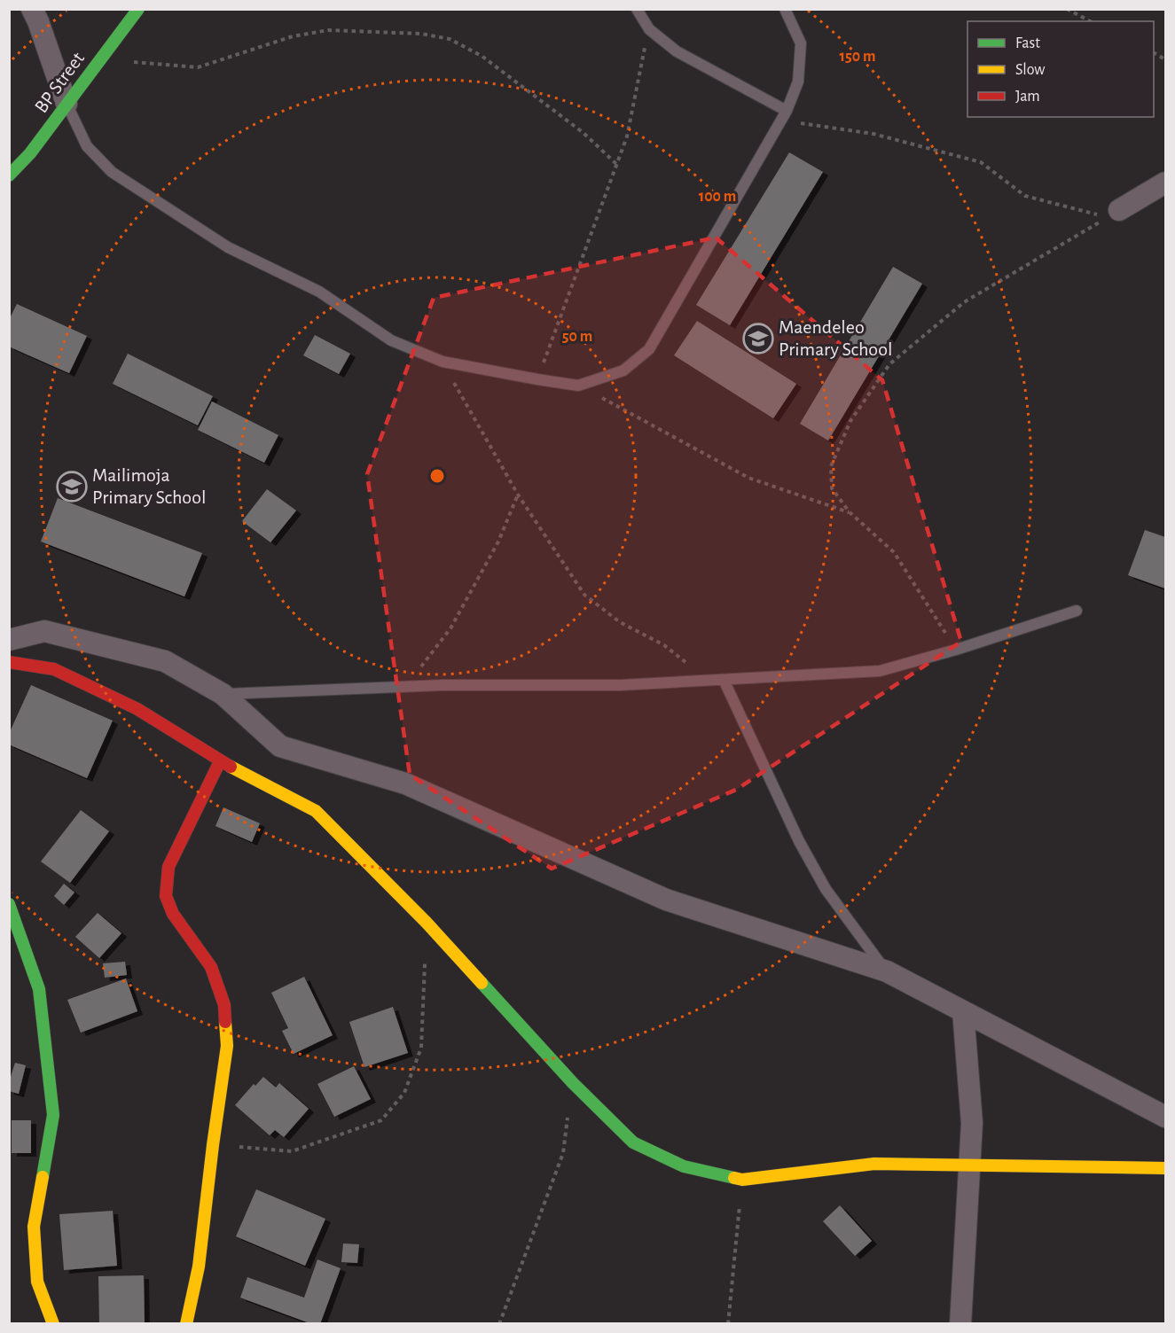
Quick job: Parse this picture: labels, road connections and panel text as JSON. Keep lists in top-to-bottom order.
{
  "streets": {
    "street": ["BP Street"]
  },
  "places": {
    "school or university": ["Maendeleo Primary School", "Mailimoja Primary School"]
  },
  "legend": ["Fast", "Slow", "Jam"],
  "rings": ["150 m", "100 m", "50 m"]
}
